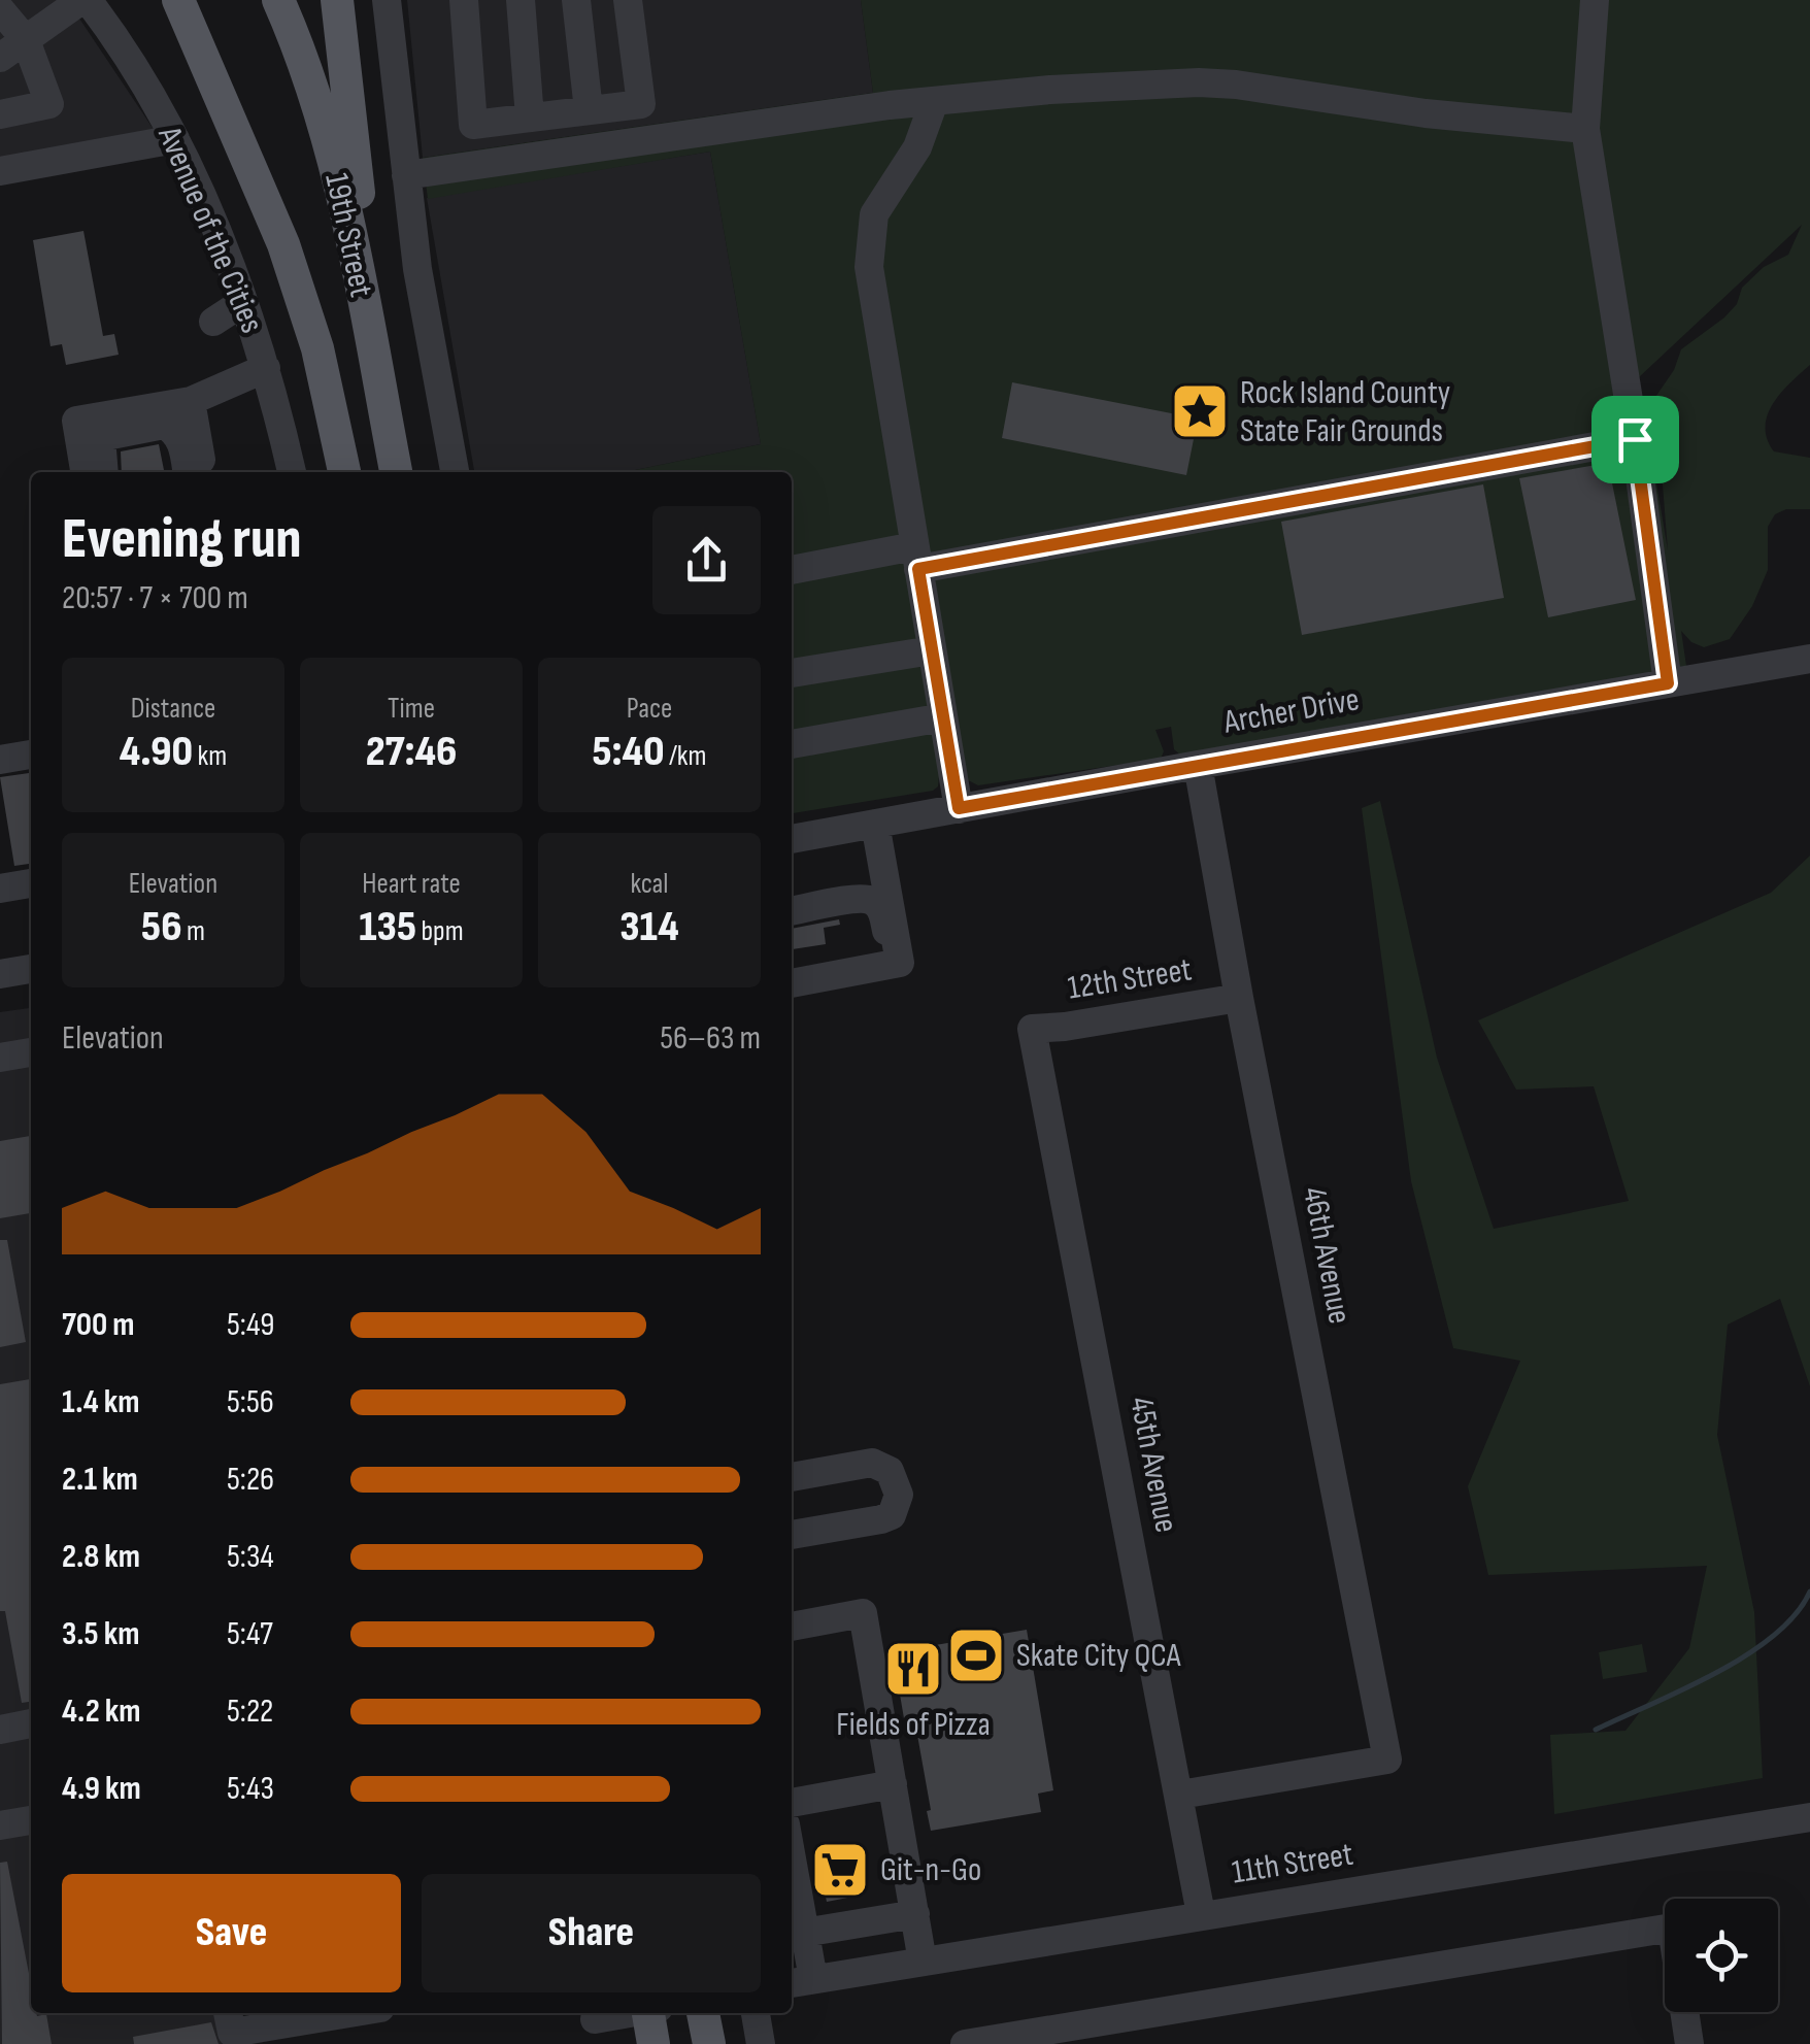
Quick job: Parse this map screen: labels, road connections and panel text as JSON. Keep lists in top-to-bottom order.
{
  "streets": {
    "main road": ["Avenue of the Cities", "19th Street"],
    "street": [
      "Archer Drive",
      "12th Street",
      "46th Avenue",
      "45th Avenue",
      "11th Street"
    ]
  },
  "crossings": [
    ["Archer Drive", "46th Avenue"],
    ["12th Street", "46th Avenue"],
    ["12th Street", "45th Avenue"],
    ["46th Avenue", "45th Avenue"],
    ["45th Avenue", "11th Street"]
  ],
  "places": {
    "place": ["Rock Island County State Fair Grounds"],
    "sports": ["Skate City QCA"],
    "restaurant": ["Fields of Pizza"],
    "supermarket": ["Git-n-Go"]
  },
  "page": {
    "heading": ["Evening run", "20:57 · 7 × 700 m"],
    "stats": [
      ["Distance", "4.90 km"],
      ["Time", "27:46"],
      ["Pace", "5:40 /km"],
      ["Elevation", "56 m"],
      ["Heart rate", "135 bpm"],
      ["kcal", "314"]
    ],
    "chart": ["Elevation", "56–63 m"],
    "list": [
      {
        "name": "700 m",
        "note": "5:49"
      },
      {
        "name": "1.4 km",
        "note": "5:56"
      },
      {
        "name": "2.1 km",
        "note": "5:26"
      },
      {
        "name": "2.8 km",
        "note": "5:34"
      },
      {
        "name": "3.5 km",
        "note": "5:47"
      },
      {
        "name": "4.2 km",
        "note": "5:22"
      },
      {
        "name": "4.9 km",
        "note": "5:43"
      }
    ],
    "buttons": ["Save", "Share"]
  }
}
